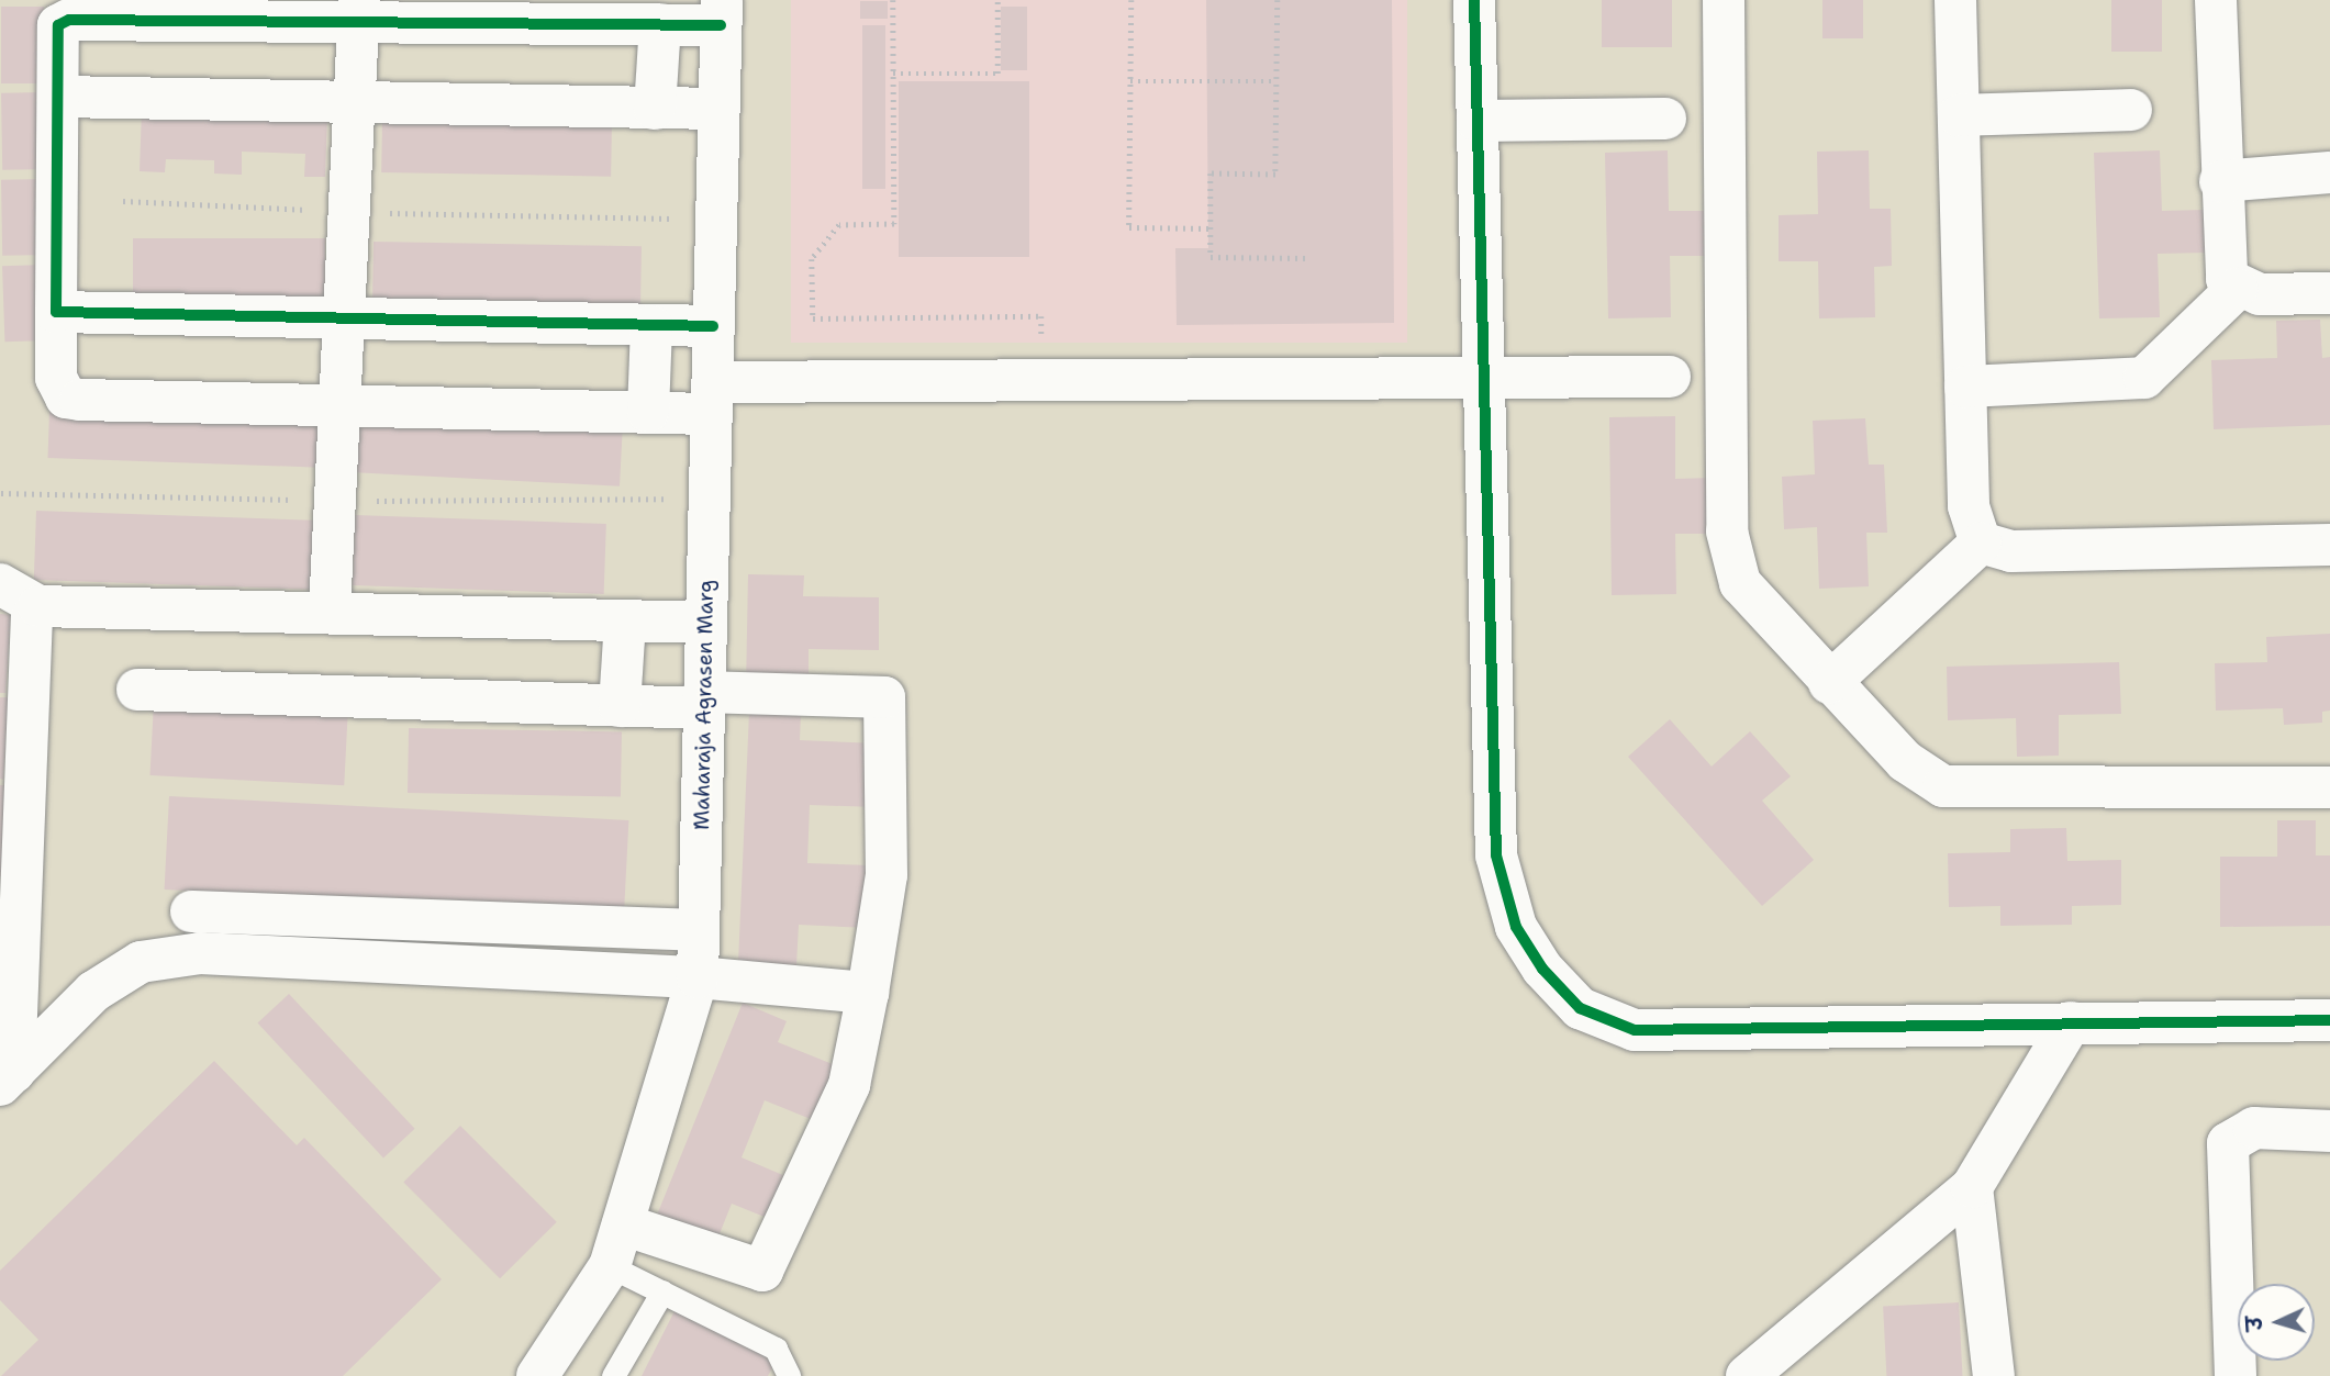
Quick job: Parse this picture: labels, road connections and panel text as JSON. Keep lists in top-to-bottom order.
{
  "streets": {
    "street": ["Maharaja Agrasen Marg"]
  },
  "north": "left"
}
